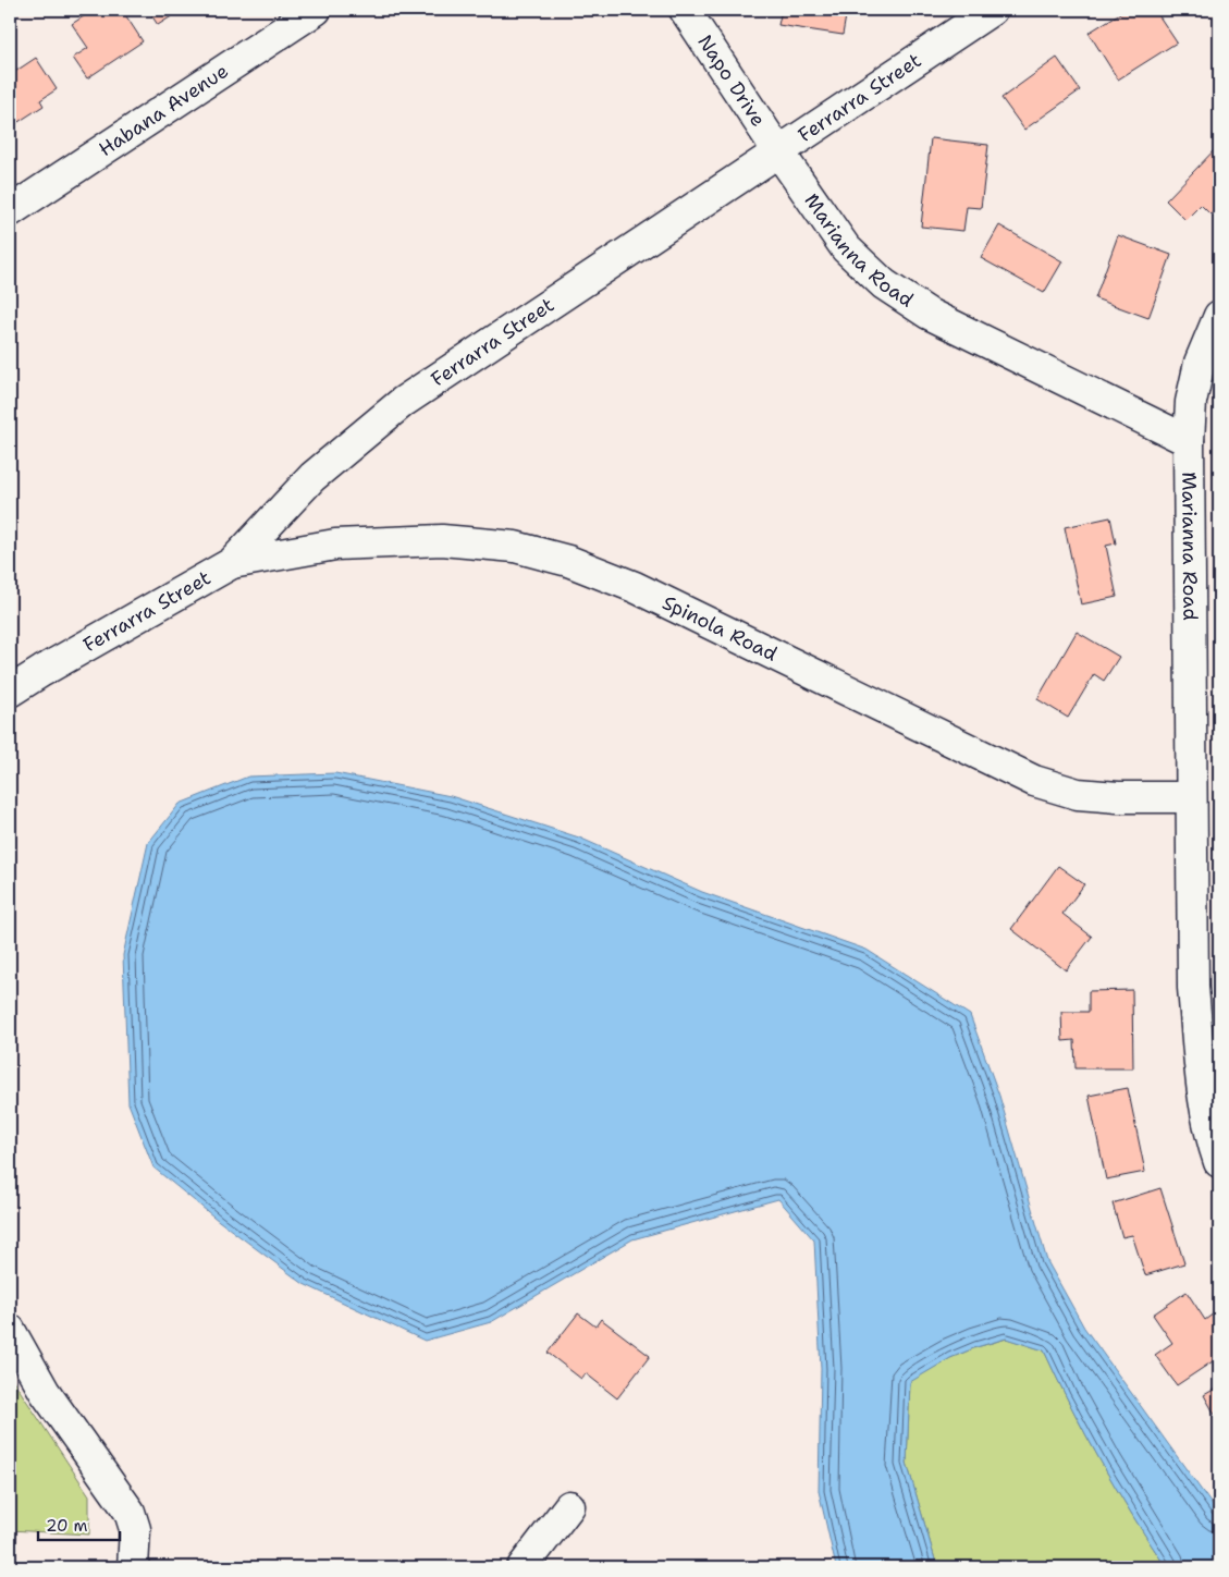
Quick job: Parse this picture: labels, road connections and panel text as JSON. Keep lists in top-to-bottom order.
{
  "streets": {
    "street": [
      "Napo Drive",
      "Ferrarra Street",
      "Habana Avenue",
      "Marianna Road",
      "Spinola Road"
    ]
  },
  "crossings": [
    ["Napo Drive", "Ferrarra Street"],
    ["Napo Drive", "Marianna Road"],
    ["Ferrarra Street", "Marianna Road"],
    ["Ferrarra Street", "Spinola Road"],
    ["Marianna Road", "Spinola Road"]
  ],
  "scale_bar": "20 m"
}
